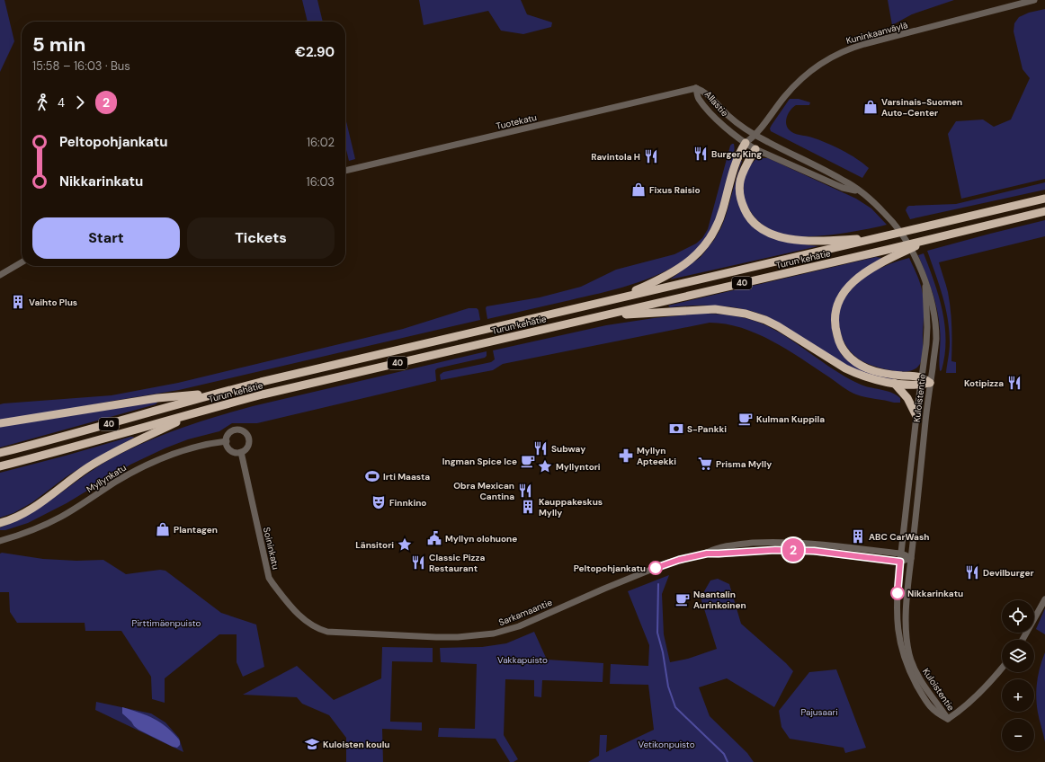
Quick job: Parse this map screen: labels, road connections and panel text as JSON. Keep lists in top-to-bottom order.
{
  "streets": {
    "highway": ["Turun kehätie", "40"],
    "street": [
      "Kuninkaanväylä",
      "Allastie",
      "Tuotekatu",
      "Kuloistentie",
      "Myllynkatu",
      "Soininkatu",
      "Sarkamaantie"
    ]
  },
  "crossings": [
    ["Kuninkaanväylä", "Allastie"],
    ["Kuninkaanväylä", "Kuloistentie"],
    ["Allastie", "Tuotekatu"],
    ["Allastie", "Kuloistentie"],
    ["Kuloistentie", "Sarkamaantie"],
    ["Myllynkatu", "Soininkatu"],
    ["Soininkatu", "Sarkamaantie"]
  ],
  "parks": [
    "Pirttimäenpuisto",
    "Vakkapuisto",
    "Pajusaari",
    "Vetikonpuisto"
  ],
  "places": {
    "shop": ["Varsinais-Suomen Auto-Center", "Fixus Raisio", "Plantagen"],
    "restaurant": [
      "Burger King",
      "Ravintola H",
      "Kotipizza",
      "Subway",
      "Obra Mexican Cantina",
      "Classic Pizza Restaurant",
      "Devilburger"
    ],
    "building": ["Vaihto Plus", "Kauppakeskus Mylly", "ABC CarWash"],
    "cafe": ["Kulman Kuppila", "Ingman Spice Ice", "Naantalin Aurinkoinen"],
    "bank": ["S-Pankki"],
    "pharmacy": ["Myllyn Apteekki"],
    "supermarket": ["Prisma Mylly"],
    "place": ["Myllyntori", "Länsitori"],
    "sports": ["Irti Maasta"],
    "theatre": ["Finnkino"],
    "public building": ["Myllyn olohuone"],
    "other": ["Peltopohjankatu", "Nikkarinkatu"],
    "school or university": ["Kuloisten koulu"]
  },
  "lines": ["bus line 2"],
  "page": {
    "on_map": "2",
    "heading": ["5 min", "15:58 – 16:03 · Bus", "€2.90"],
    "legs": ["4", "2"],
    "list": [
      {
        "name": "Peltopohjankatu",
        "value": "16:02"
      },
      {
        "name": "Nikkarinkatu",
        "value": "16:03"
      }
    ],
    "buttons": ["Start", "Tickets"],
    "map_buttons": ["+", "−"]
  }
}
